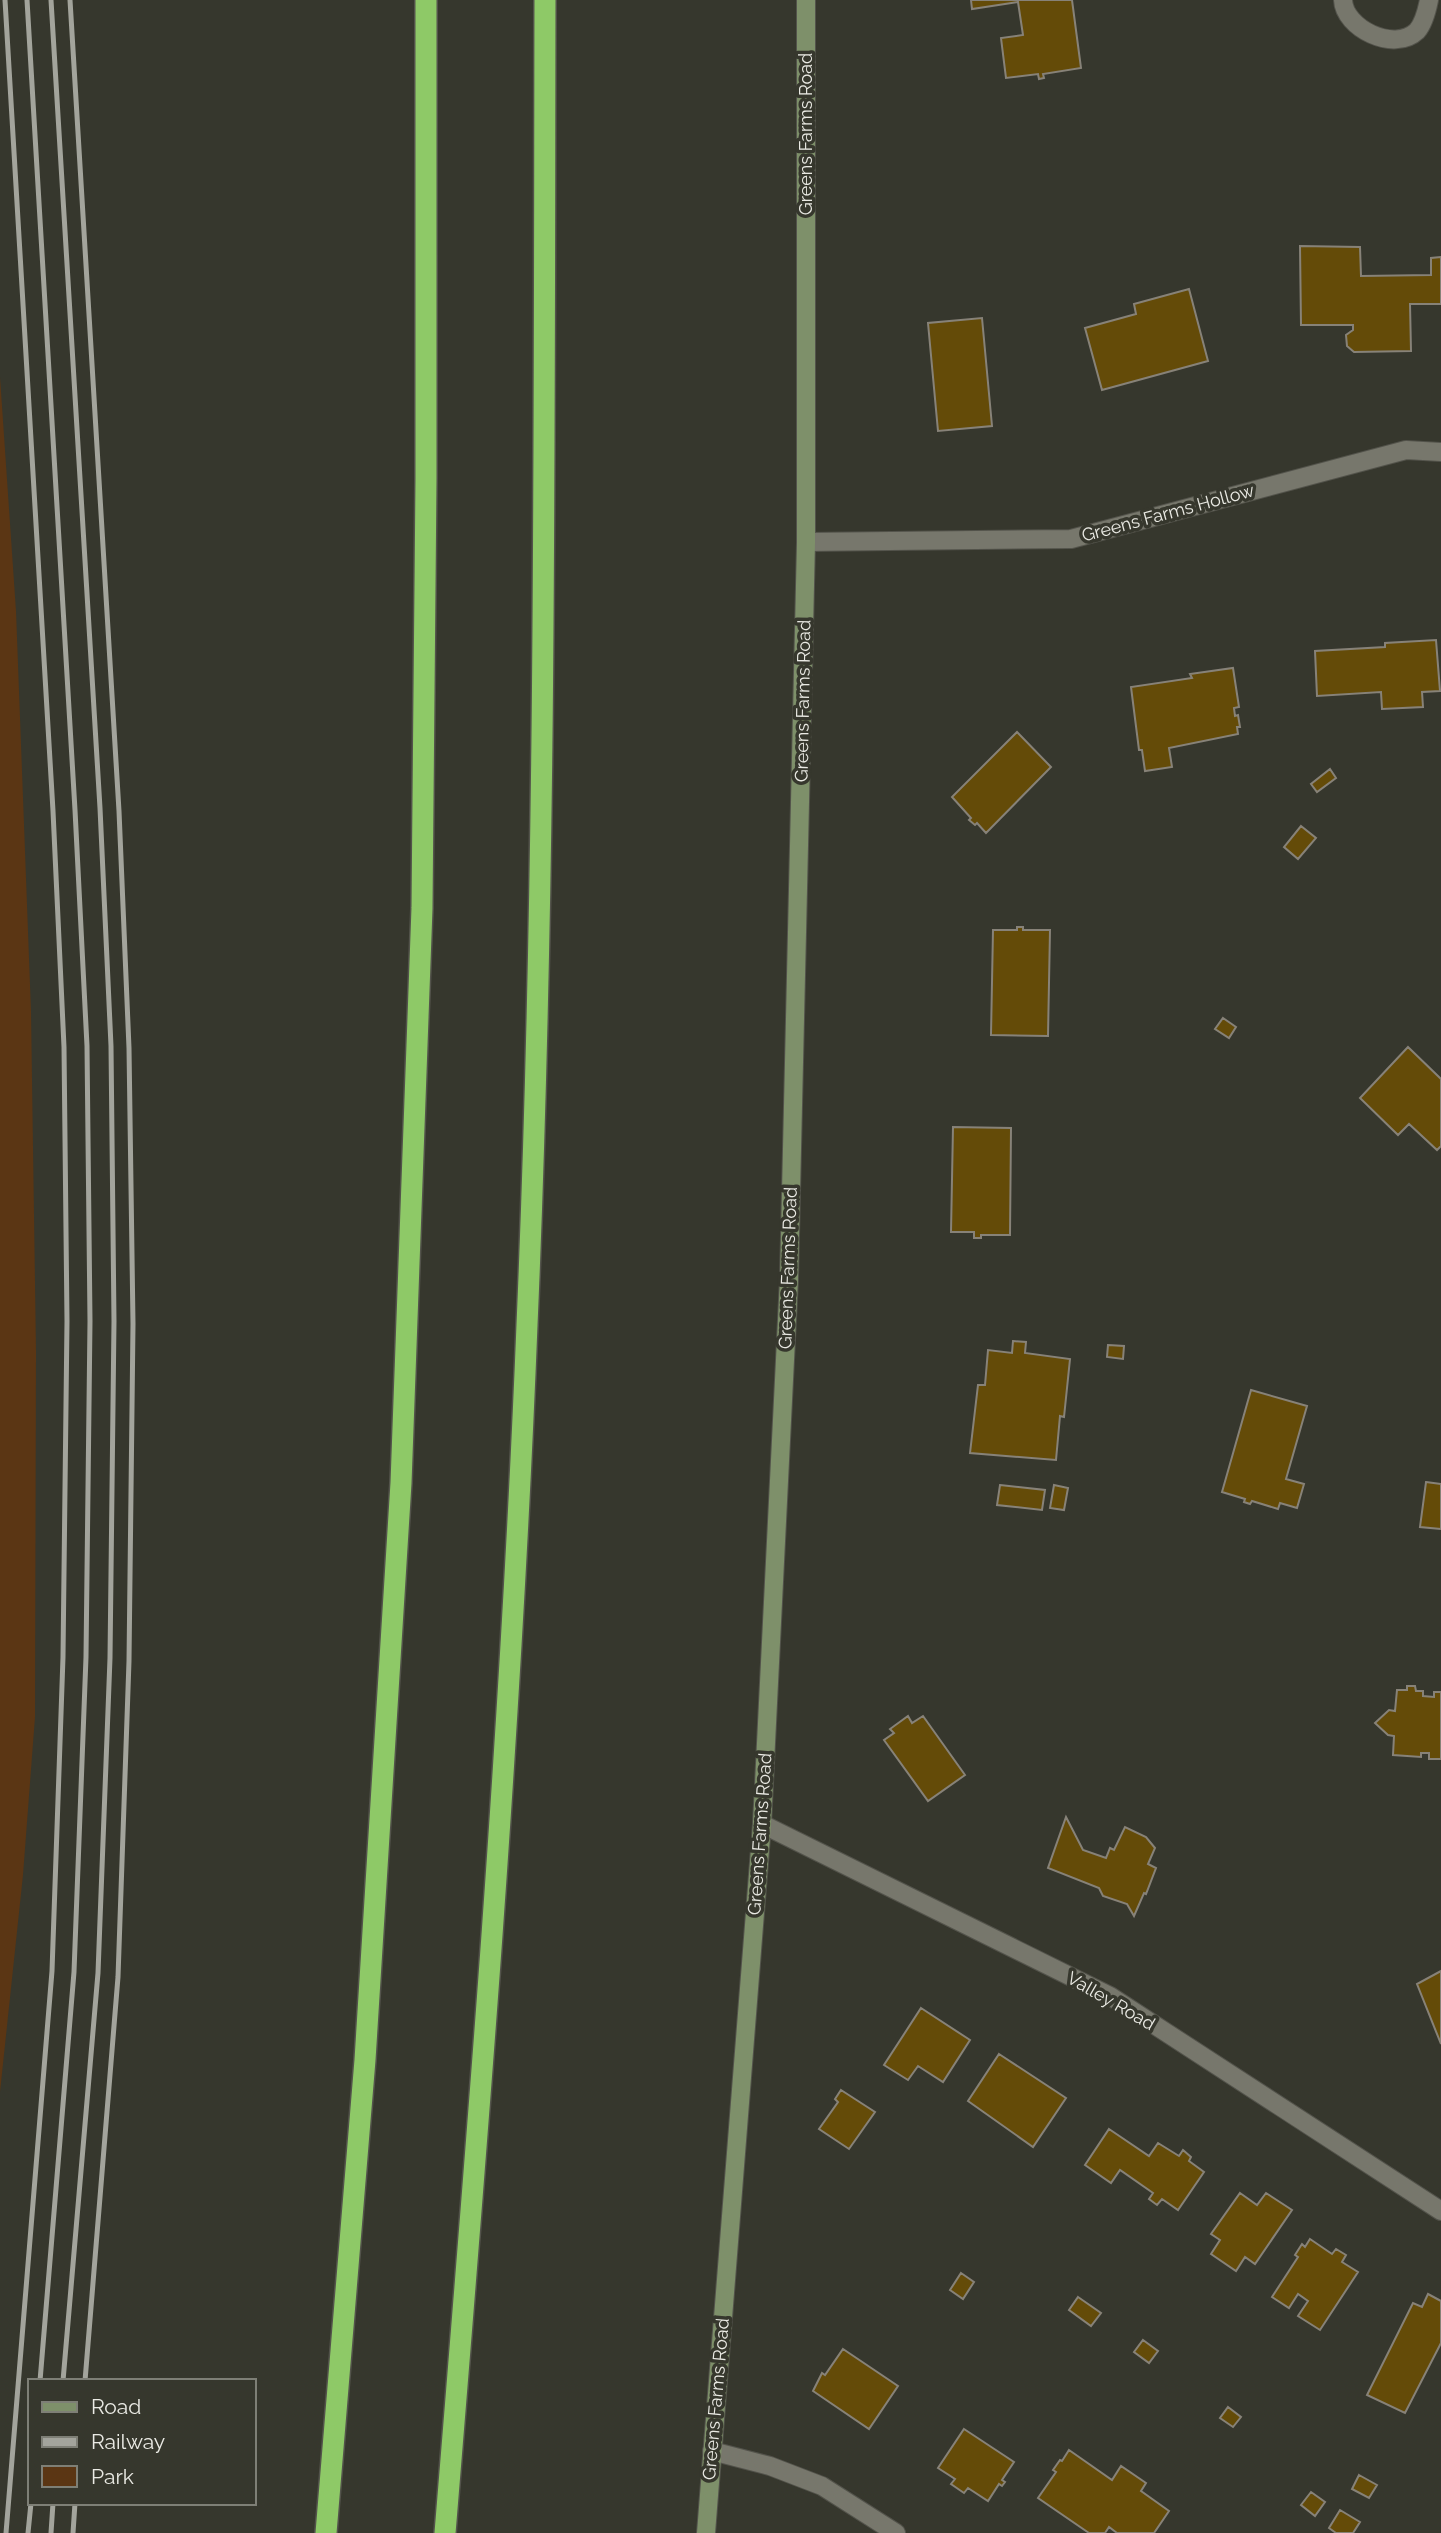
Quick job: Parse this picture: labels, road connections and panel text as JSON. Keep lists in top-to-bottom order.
{
  "streets": {
    "main road": ["Greens Farms Road"],
    "street": ["Greens Farms Hollow", "Valley Road"]
  },
  "crossings": [
    ["Greens Farms Road", "Greens Farms Hollow"],
    ["Greens Farms Road", "Valley Road"]
  ],
  "legend": ["Road", "Railway", "Park"]
}
